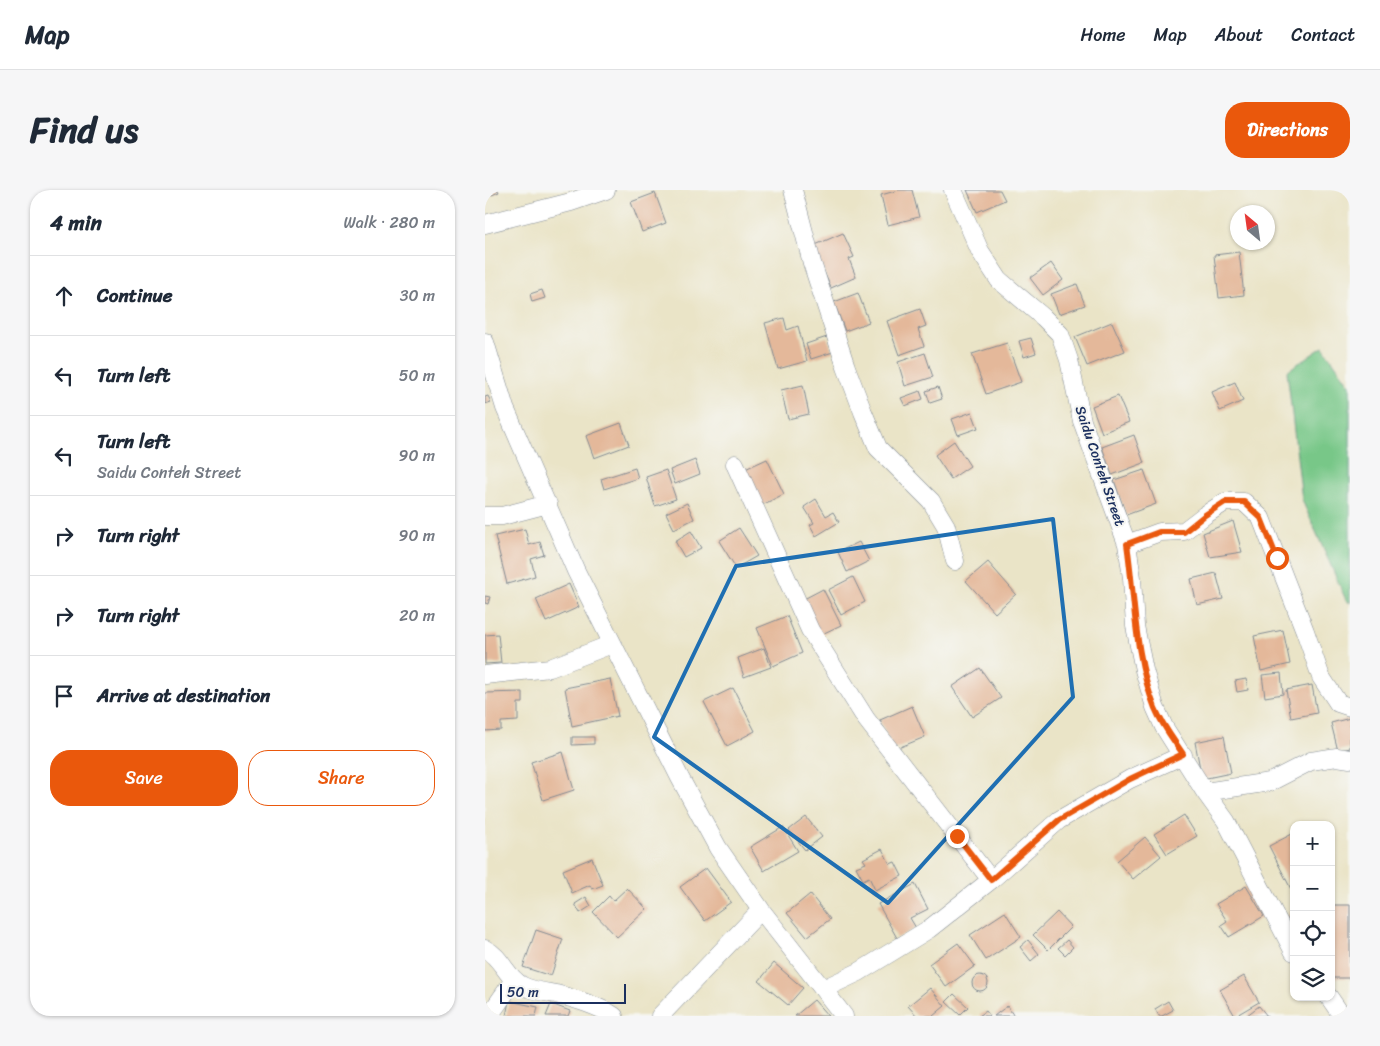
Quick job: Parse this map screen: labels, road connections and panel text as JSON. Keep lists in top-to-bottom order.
{
  "streets": {
    "street": ["Saidu Conteh Street"]
  },
  "scale_bar": "50 m",
  "north": "top left",
  "page": {
    "header": "Map",
    "nav": [
      "Home",
      "Map",
      "About",
      "Contact"
    ],
    "title": "Find us",
    "buttons": [
      "Directions",
      ["Save", "Share"]
    ],
    "heading": ["4 min", "Walk · 280 m"],
    "list": [
      ["Continue", "30 m"],
      ["Turn left", "50 m"],
      ["Turn left", "Saidu Conteh Street", "90 m"],
      ["Turn right", "90 m"],
      ["Turn right", "20 m"],
      "Arrive at destination"
    ],
    "map_buttons": ["+", "−"],
    "scale": "50 m"
  }
}
